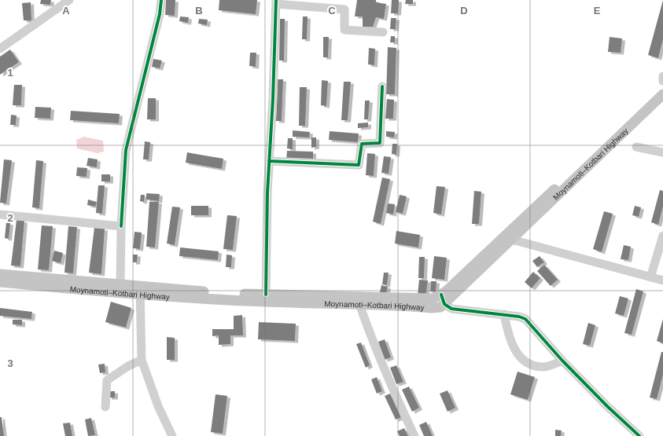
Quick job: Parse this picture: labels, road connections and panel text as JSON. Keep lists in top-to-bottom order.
{
  "streets": {
    "main road": ["Moynamoti–Kotbari Highway"]
  },
  "grid": {
    "columns": [
      "A",
      "B",
      "C",
      "D",
      "E"
    ],
    "rows": ["1", "2", "3"]
  }
}
